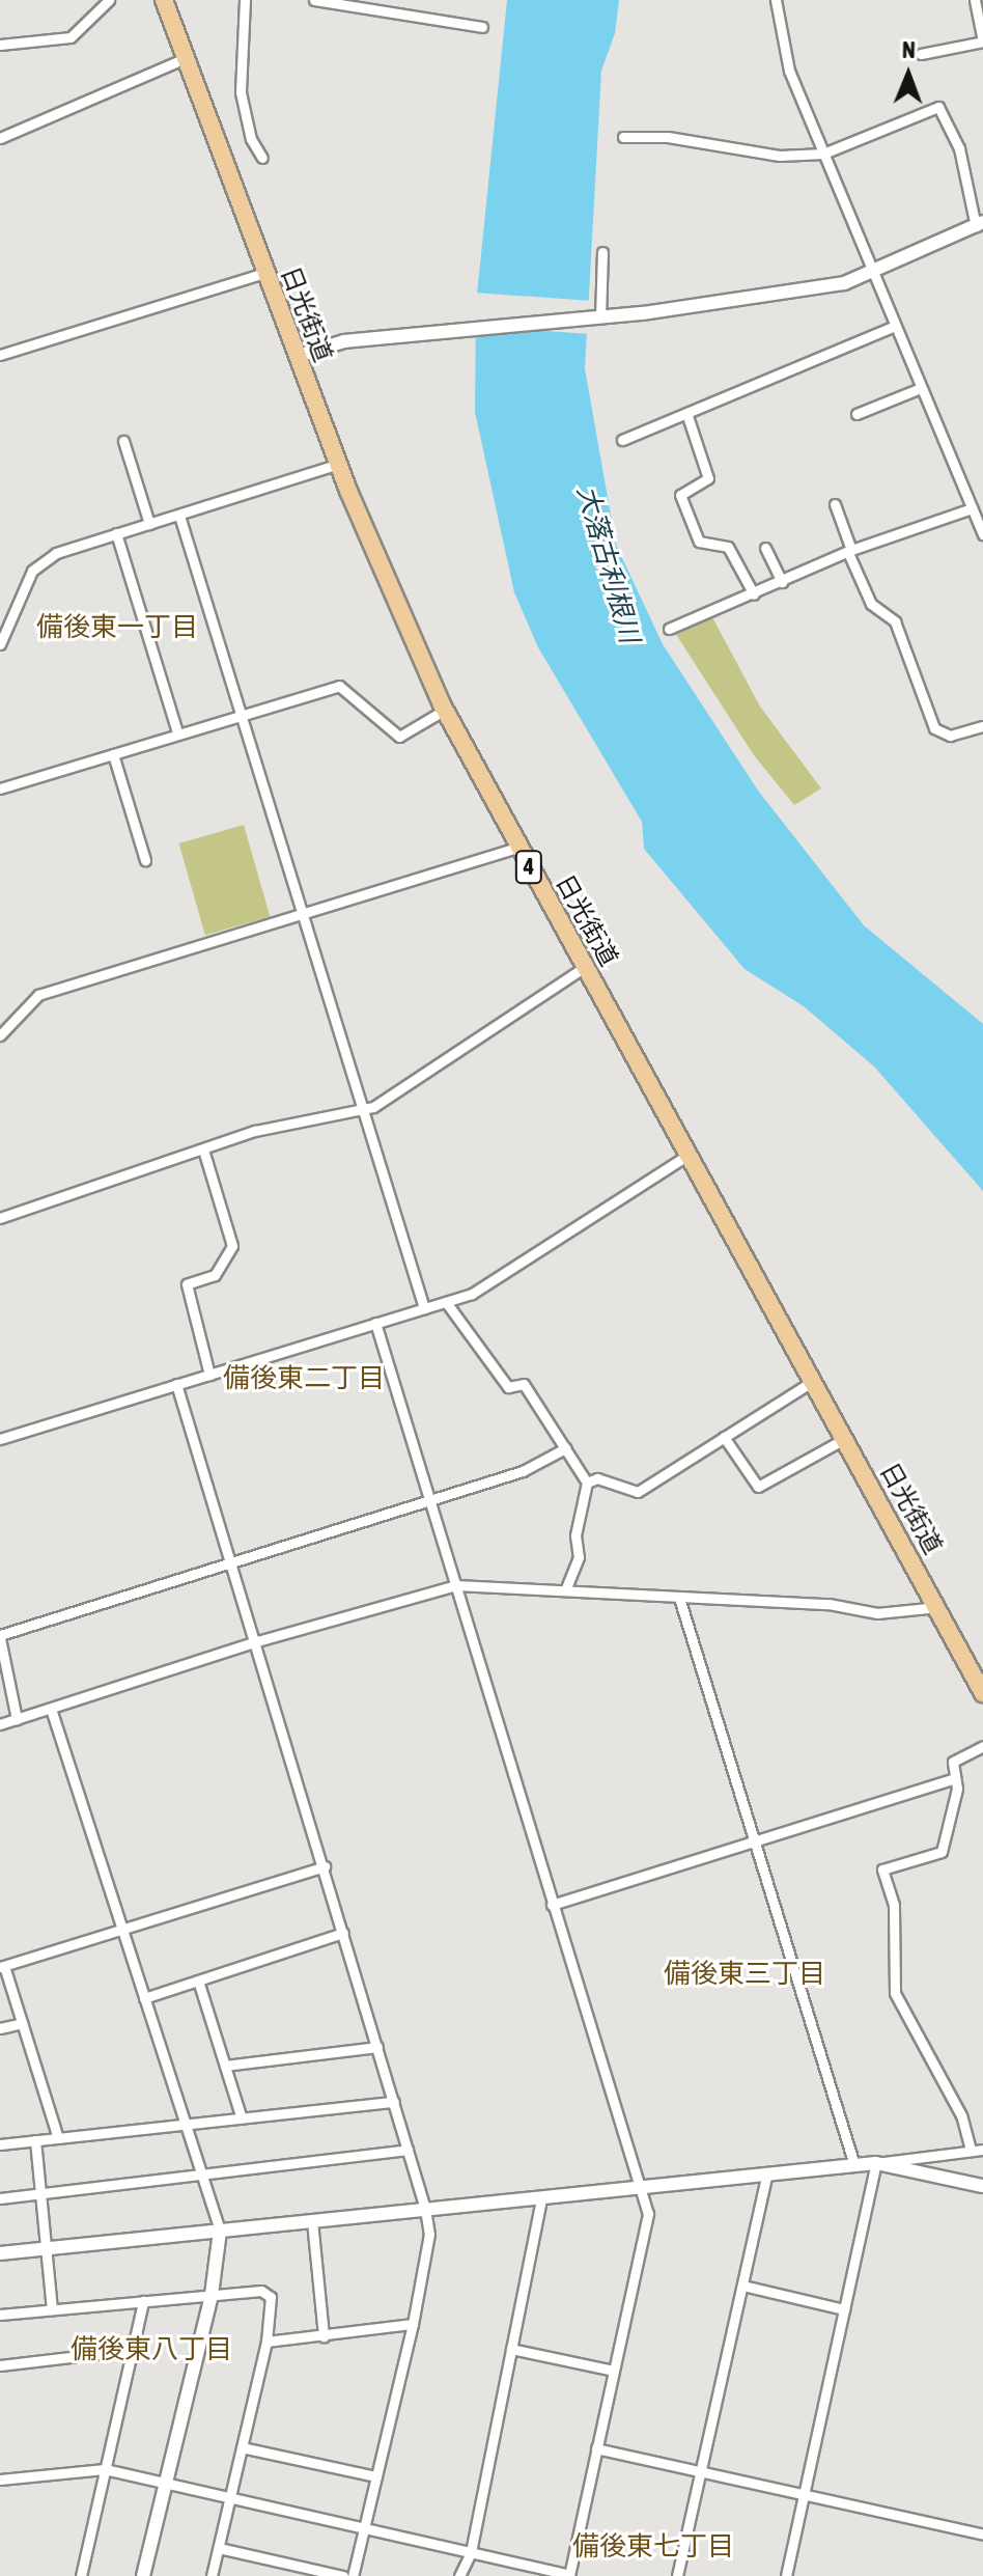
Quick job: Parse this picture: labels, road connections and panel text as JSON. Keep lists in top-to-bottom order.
{
  "streets": {
    "highway": ["日光街道", "4"]
  },
  "districts": [
    "備後東一丁目",
    "備後東二丁目",
    "備後東三丁目",
    "備後東八丁目",
    "備後東七丁目"
  ],
  "water": ["大落古利根川"],
  "north": "top"
}
